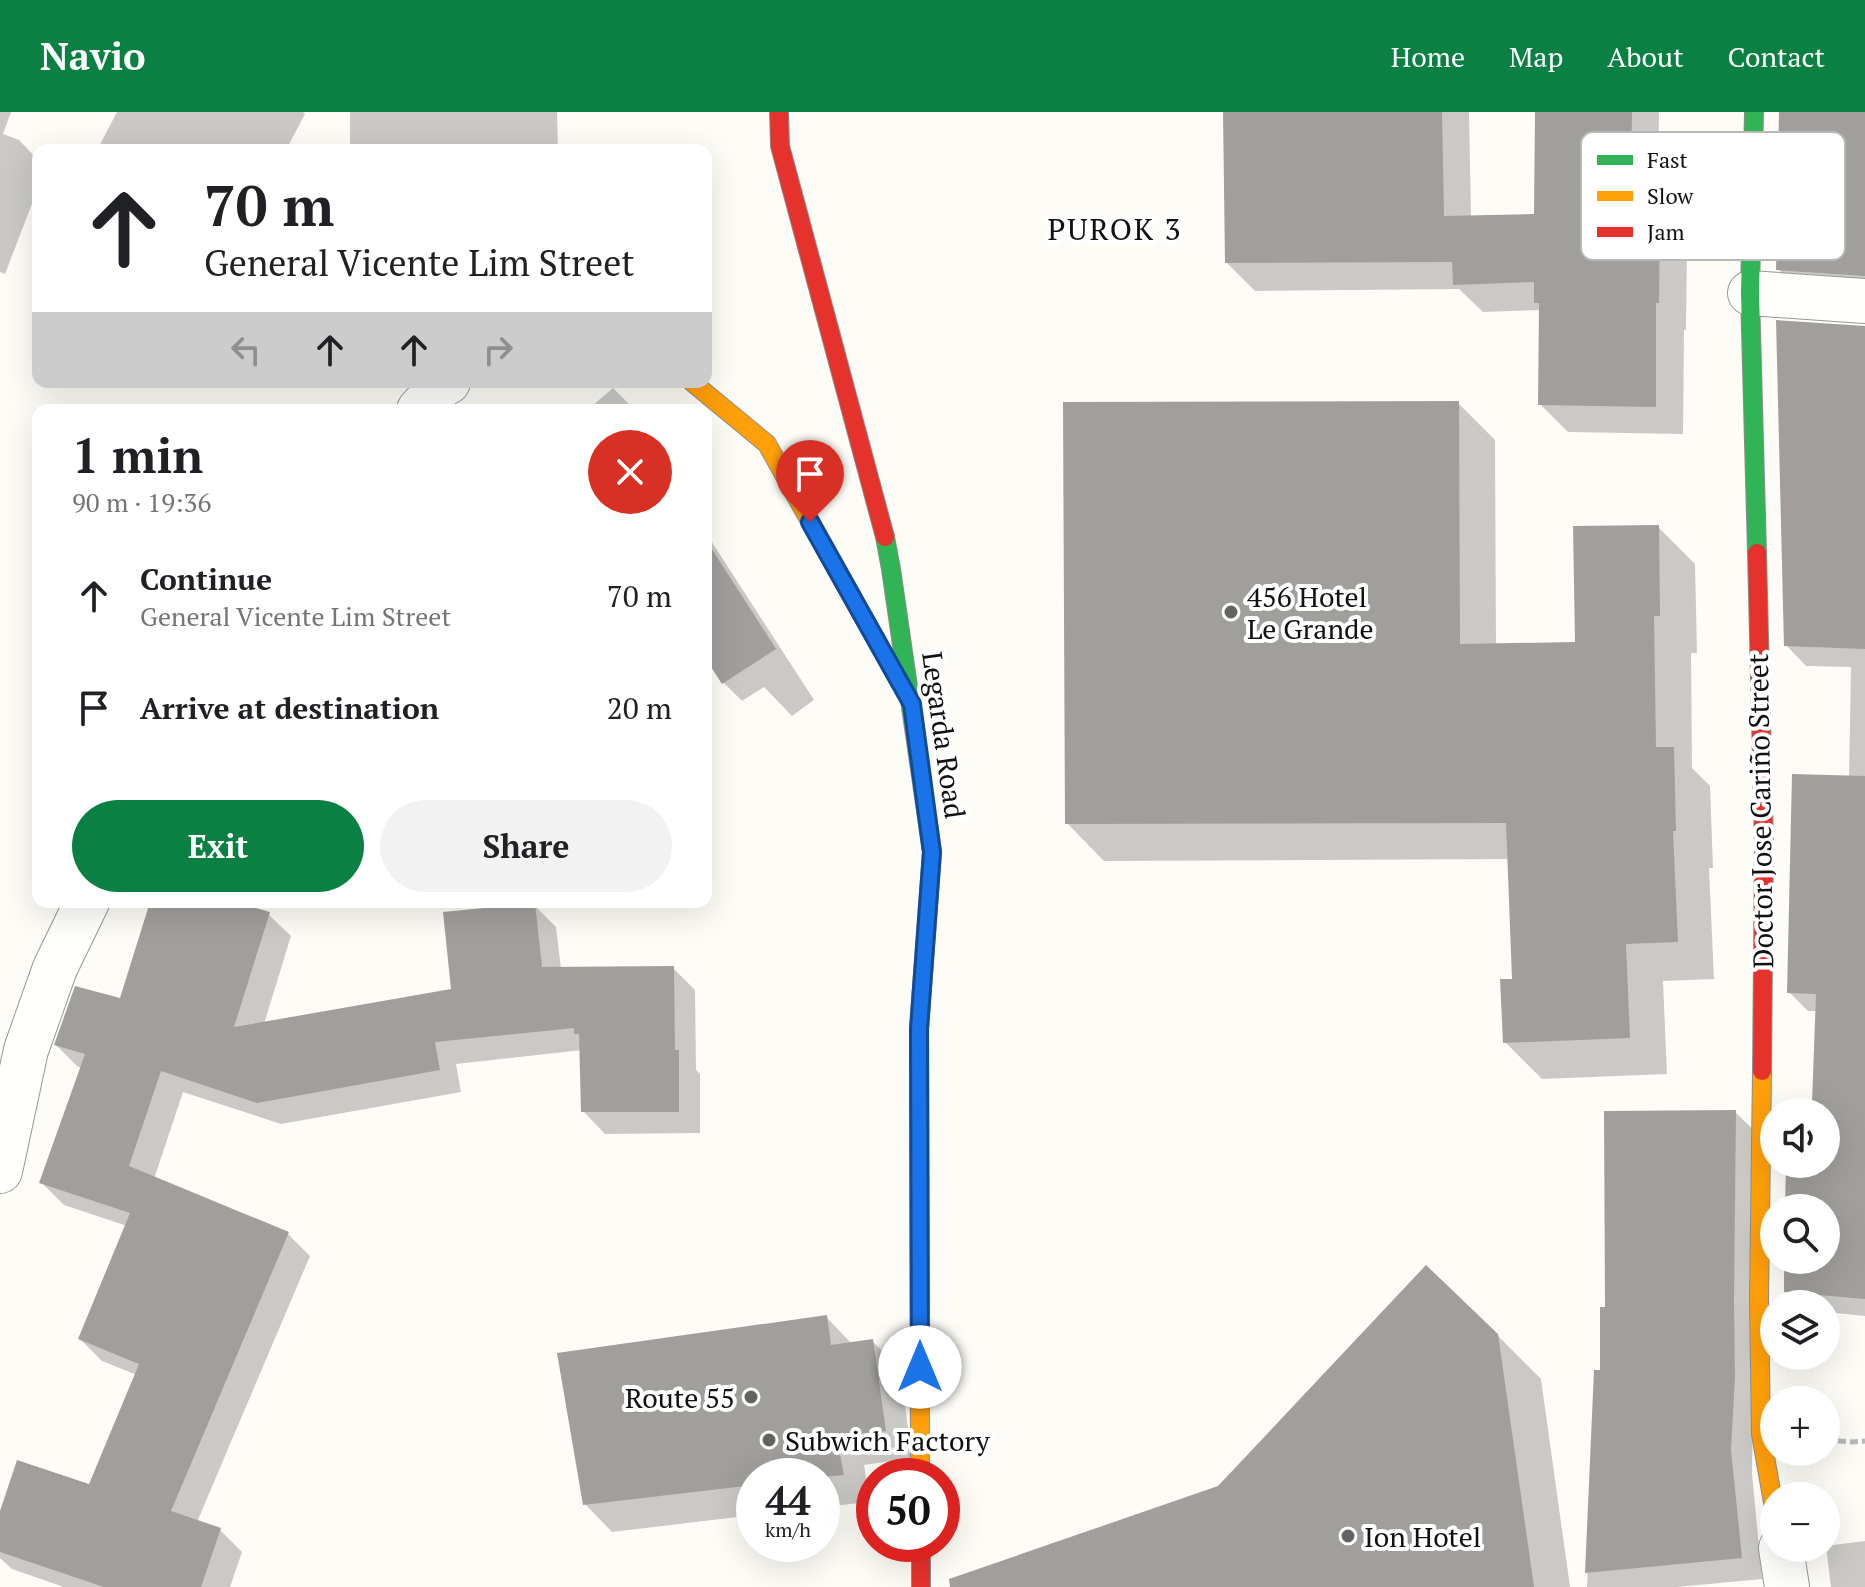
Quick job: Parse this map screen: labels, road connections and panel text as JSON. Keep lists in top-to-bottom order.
{
  "streets": {
    "street": ["Legarda Road", "Doctor Jose Cariño Street"]
  },
  "districts": ["PUROK 3"],
  "places": [
    "456 Hotel Le Grande",
    "Route 55",
    "Subwich Factory",
    "Ion Hotel"
  ],
  "legend": ["Fast", "Slow", "Jam"],
  "page": {
    "header": "Navio",
    "nav": [
      "Home",
      "Map",
      "About",
      "Contact"
    ],
    "turn": ["70 m", "General Vicente Lim Street"],
    "heading": ["1 min", "90 m · 19:36"],
    "list": [
      {
        "name": "Continue",
        "note": "General Vicente Lim Street",
        "value": "70 m"
      },
      {
        "name": "Arrive at destination",
        "value": "20 m"
      }
    ],
    "buttons": ["Exit", "Share"],
    "map_buttons": ["+", "−"],
    "speed": "44 km/h",
    "limit": "50"
  }
}
